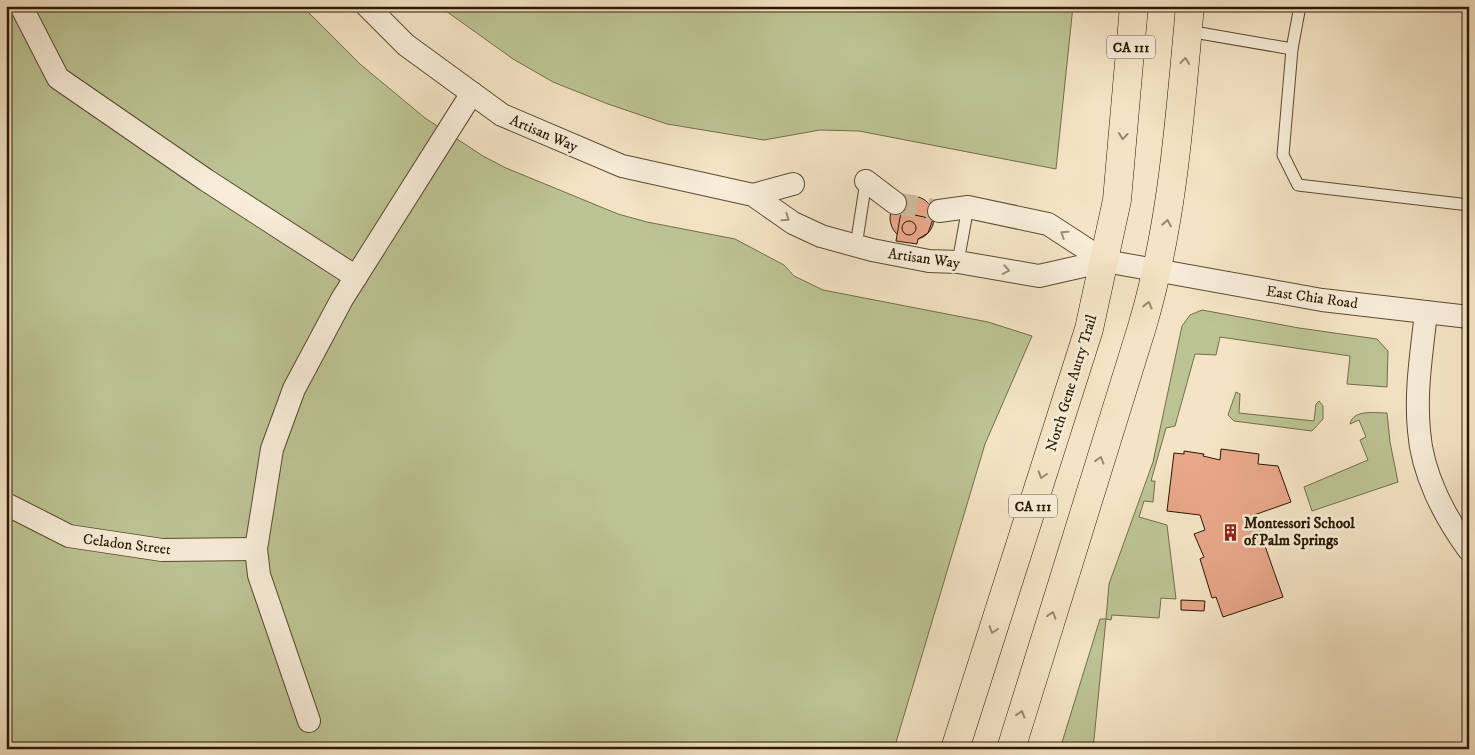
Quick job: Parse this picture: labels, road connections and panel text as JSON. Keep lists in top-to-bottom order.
{
  "streets": {
    "main road": ["CA 111", "North Gene Autry Trail"],
    "street": ["Artisan Way", "East Chia Road", "Celadon Street"]
  },
  "crossings": [
    ["Artisan Way", "East Chia Road"],
    ["Artisan Way", "North Gene Autry Trail"]
  ],
  "places": {
    "building": ["Montessori School of Palm Springs"]
  }
}
